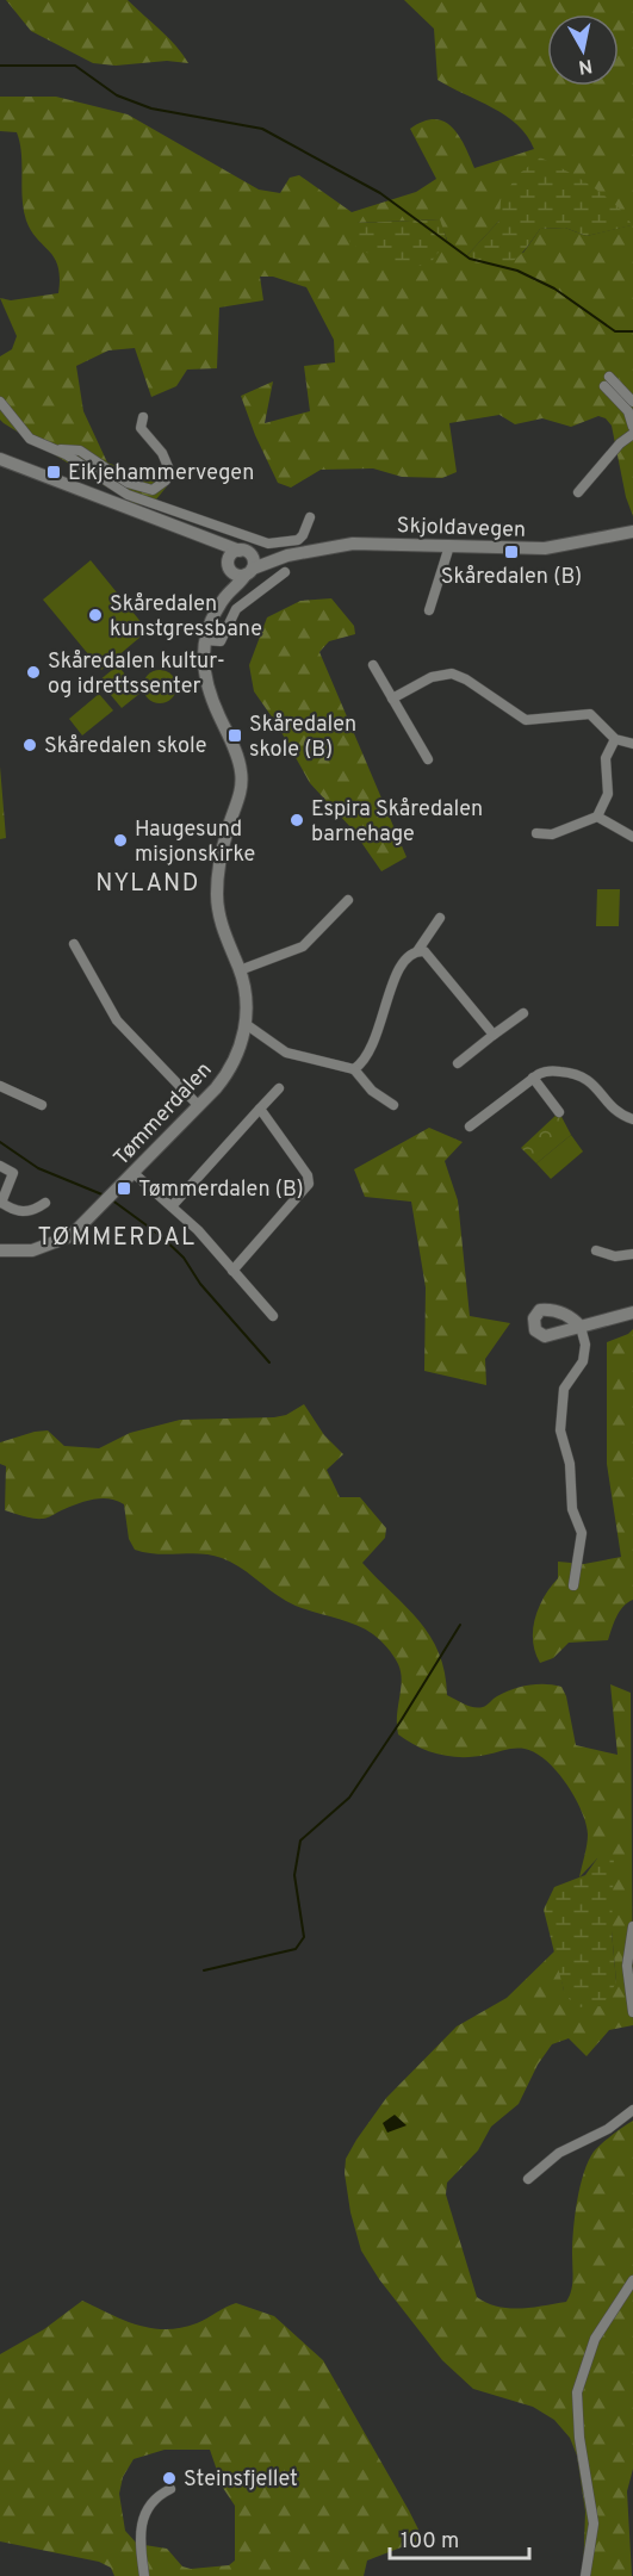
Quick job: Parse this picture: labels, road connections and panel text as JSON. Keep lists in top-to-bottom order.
{
  "streets": {
    "street": ["Skjoldavegen", "Tømmerdalen"]
  },
  "crossings": [
    ["Skjoldavegen", "Tømmerdalen"]
  ],
  "districts": ["NYLAND", "TØMMERDAL"],
  "places": {
    "transit": [
      "Eikjehammervegen",
      "Skåredalen (B)",
      "Skåredalen skole (B)",
      "Tømmerdalen (B)"
    ],
    "other": [
      "Skåredalen kunstgressbane",
      "Skåredalen kultur- og idrettssenter",
      "Skåredalen skole",
      "Espira Skåredalen barnehage",
      "Haugesund misjonskirke",
      "Steinsfjellet"
    ]
  },
  "scale_bar": "100 m",
  "north": "bottom"
}
